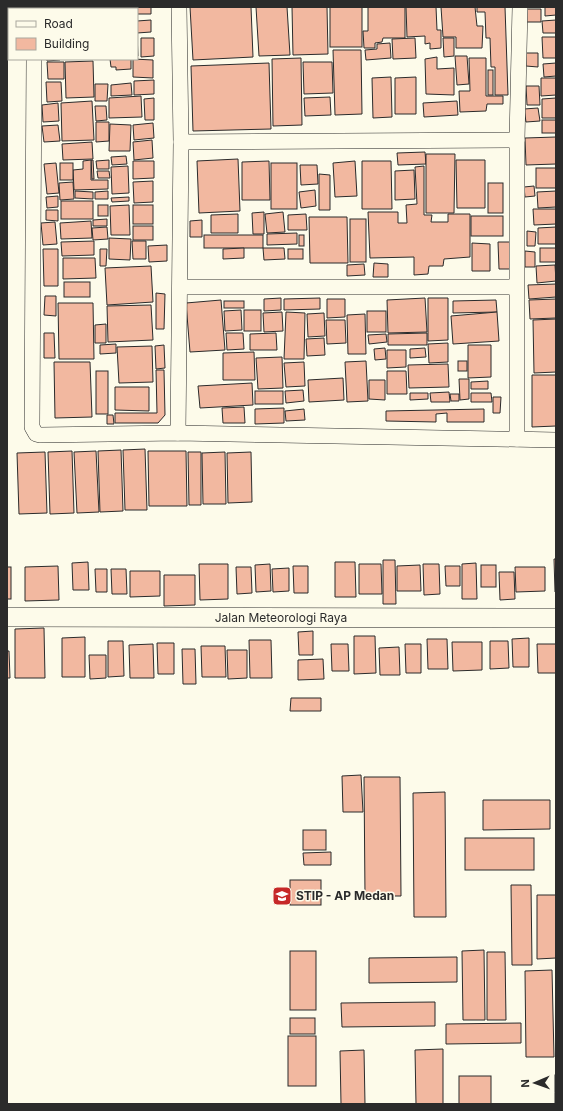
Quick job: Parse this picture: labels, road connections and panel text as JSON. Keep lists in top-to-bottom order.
{
  "streets": {
    "street": ["Jalan Meteorologi Raya"]
  },
  "places": {
    "school or university": ["STIP - AP Medan"]
  },
  "legend": ["Road", "Building"],
  "north": "left"
}
